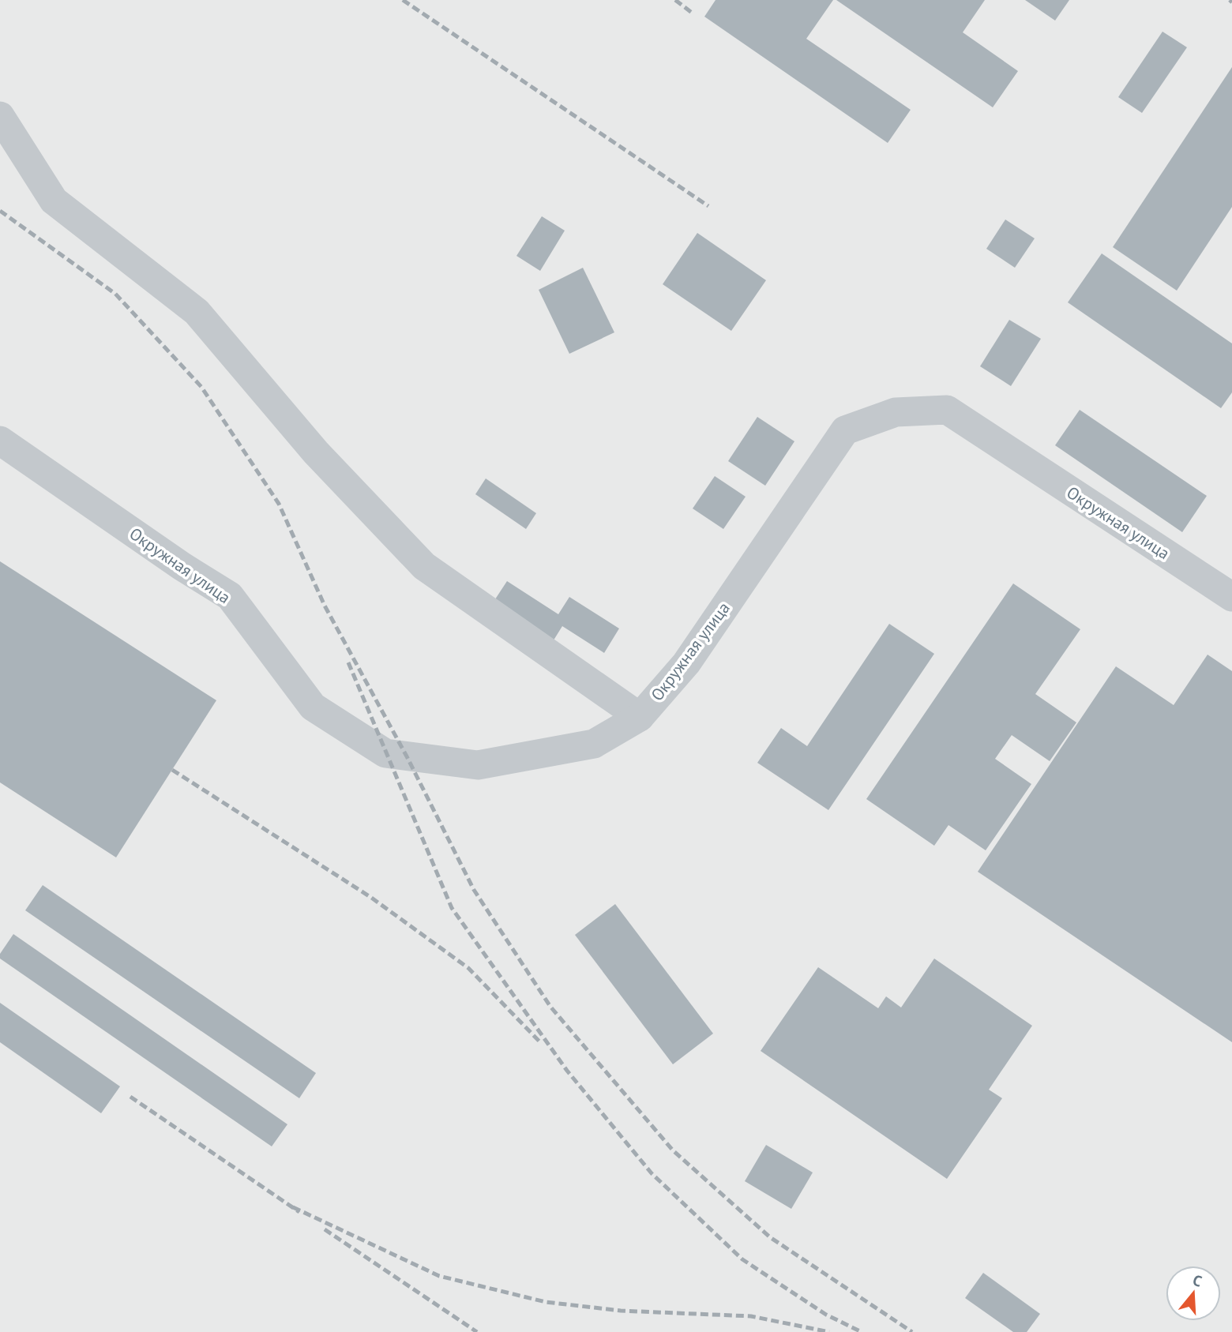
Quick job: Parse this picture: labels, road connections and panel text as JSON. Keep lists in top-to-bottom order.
{
  "streets": {
    "street": ["Окружная улица"]
  },
  "north": "top"
}
